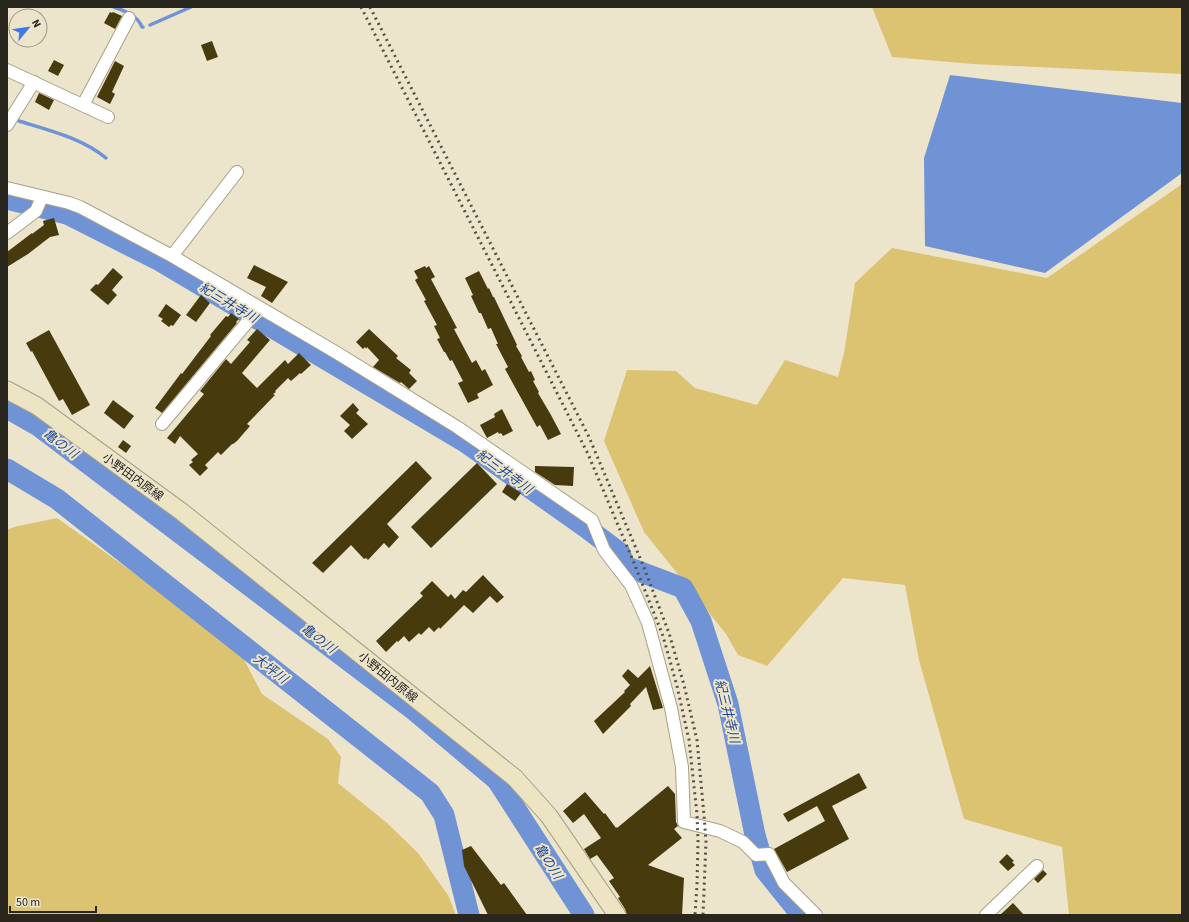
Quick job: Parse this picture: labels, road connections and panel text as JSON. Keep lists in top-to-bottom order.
{
  "streets": {
    "main road": ["小野田内原線"]
  },
  "water": ["紀三井寺川", "亀の川", "大坪川"],
  "scale_bar": "50 m",
  "north": "top right"
}
